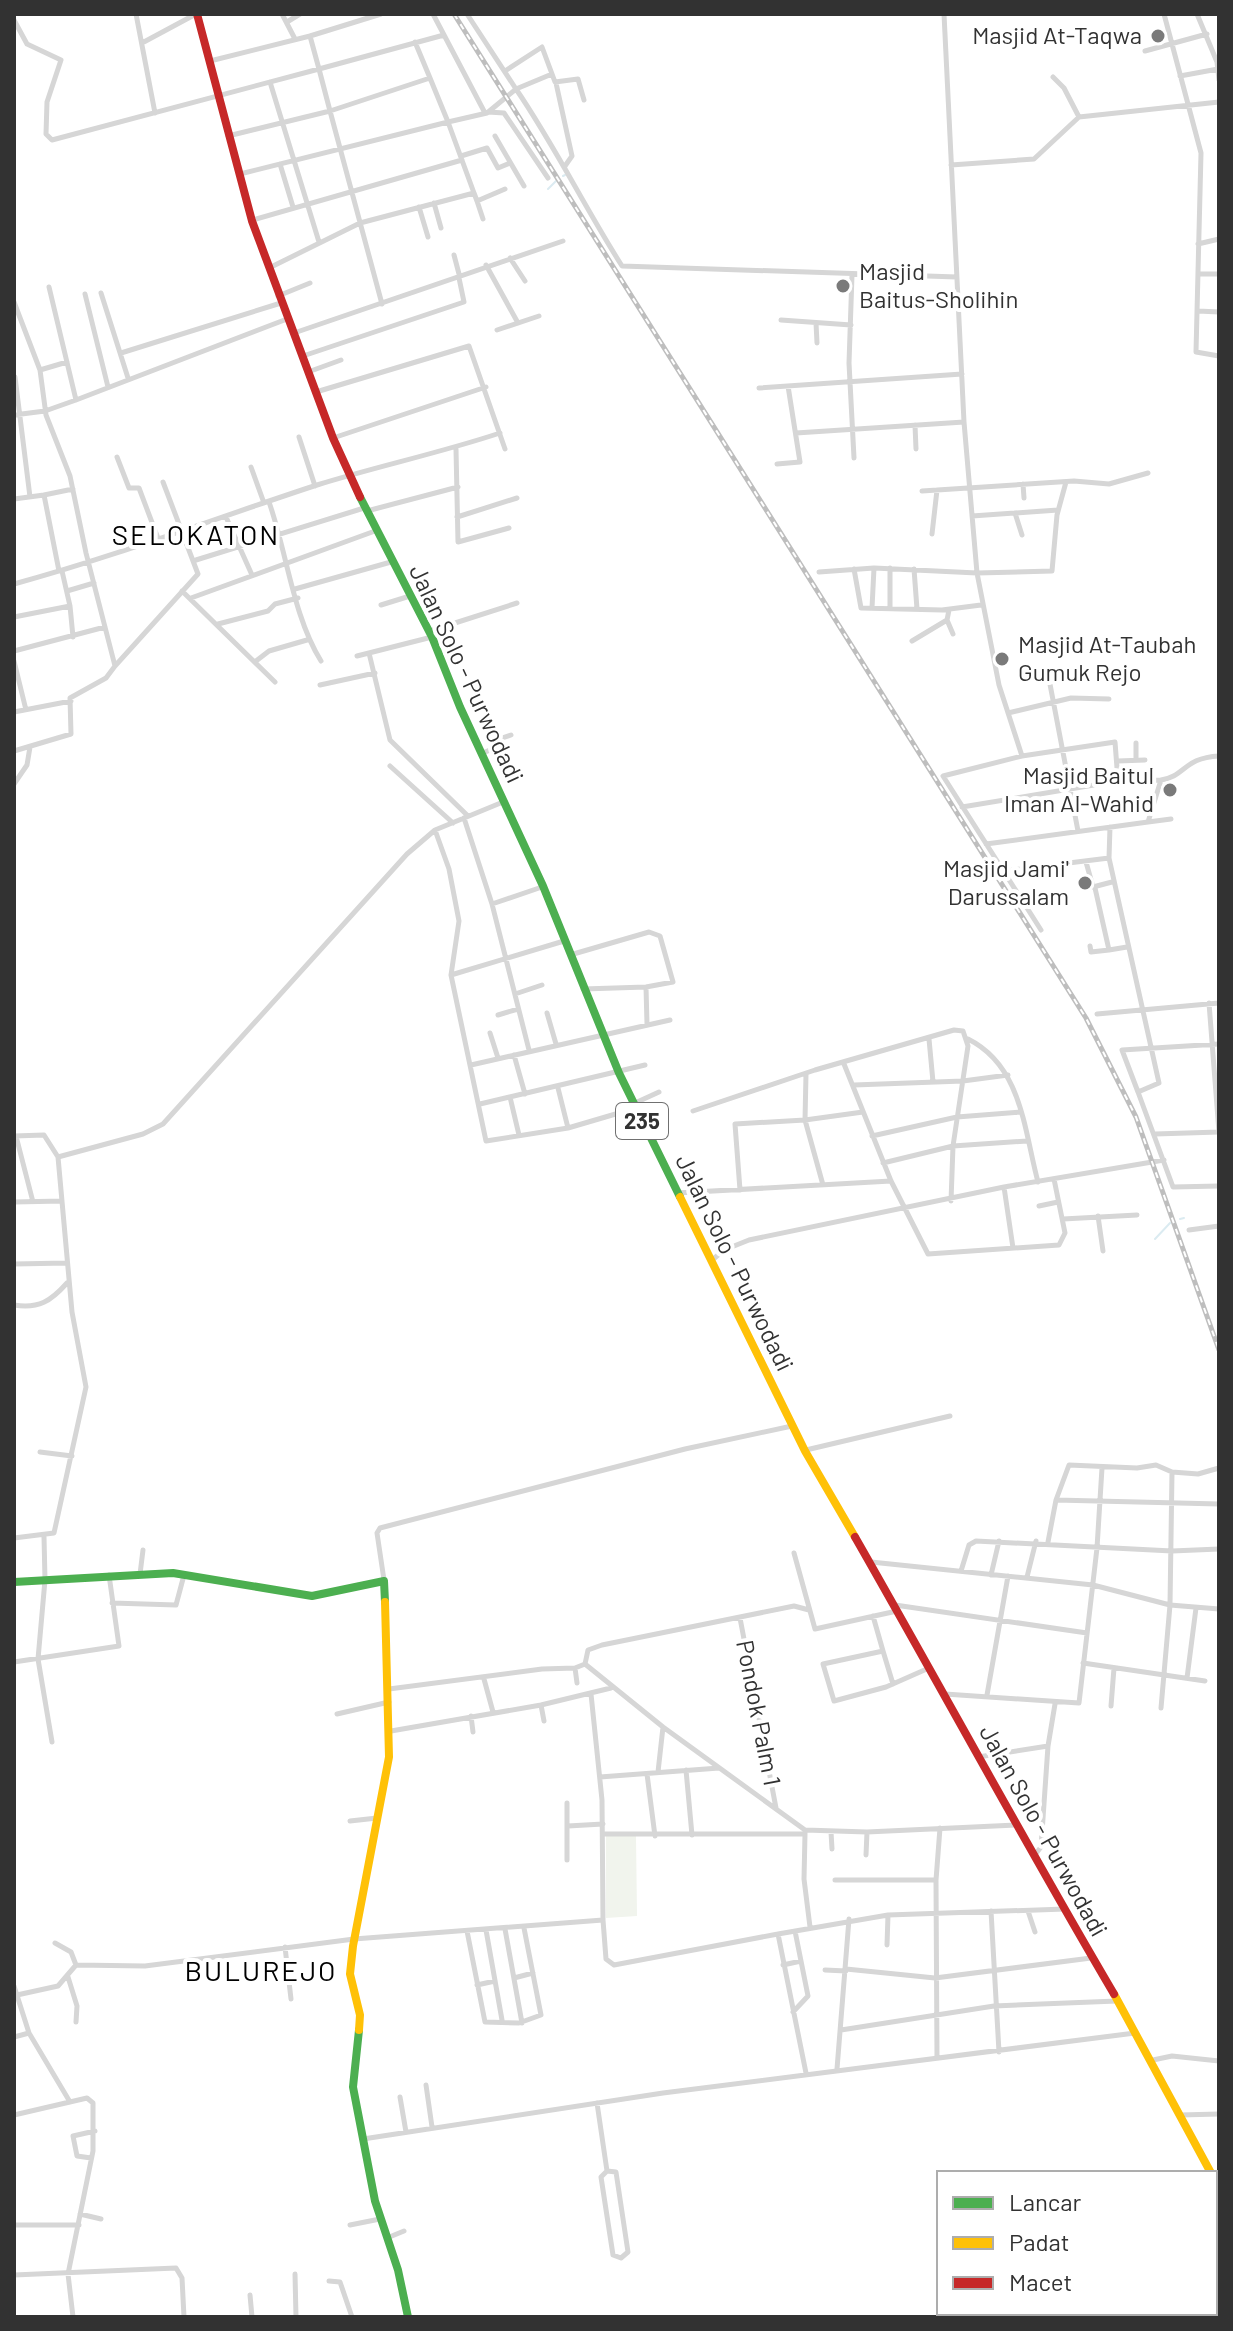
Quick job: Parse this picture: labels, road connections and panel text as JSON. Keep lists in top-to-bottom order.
{
  "streets": {
    "main road": ["Jalan Solo - Purwodadi", "235"],
    "street": ["Pondok Palm 1"]
  },
  "districts": ["SELOKATON", "BULUREJO"],
  "places": [
    "Masjid At-Taqwa",
    "Masjid Baitus-Sholihin",
    "Masjid At-Taubah Gumuk Rejo",
    "Masjid Baitul Iman Al-Wahid",
    "Masjid Jami' Darussalam"
  ],
  "legend": ["Lancar", "Padat", "Macet"]
}
